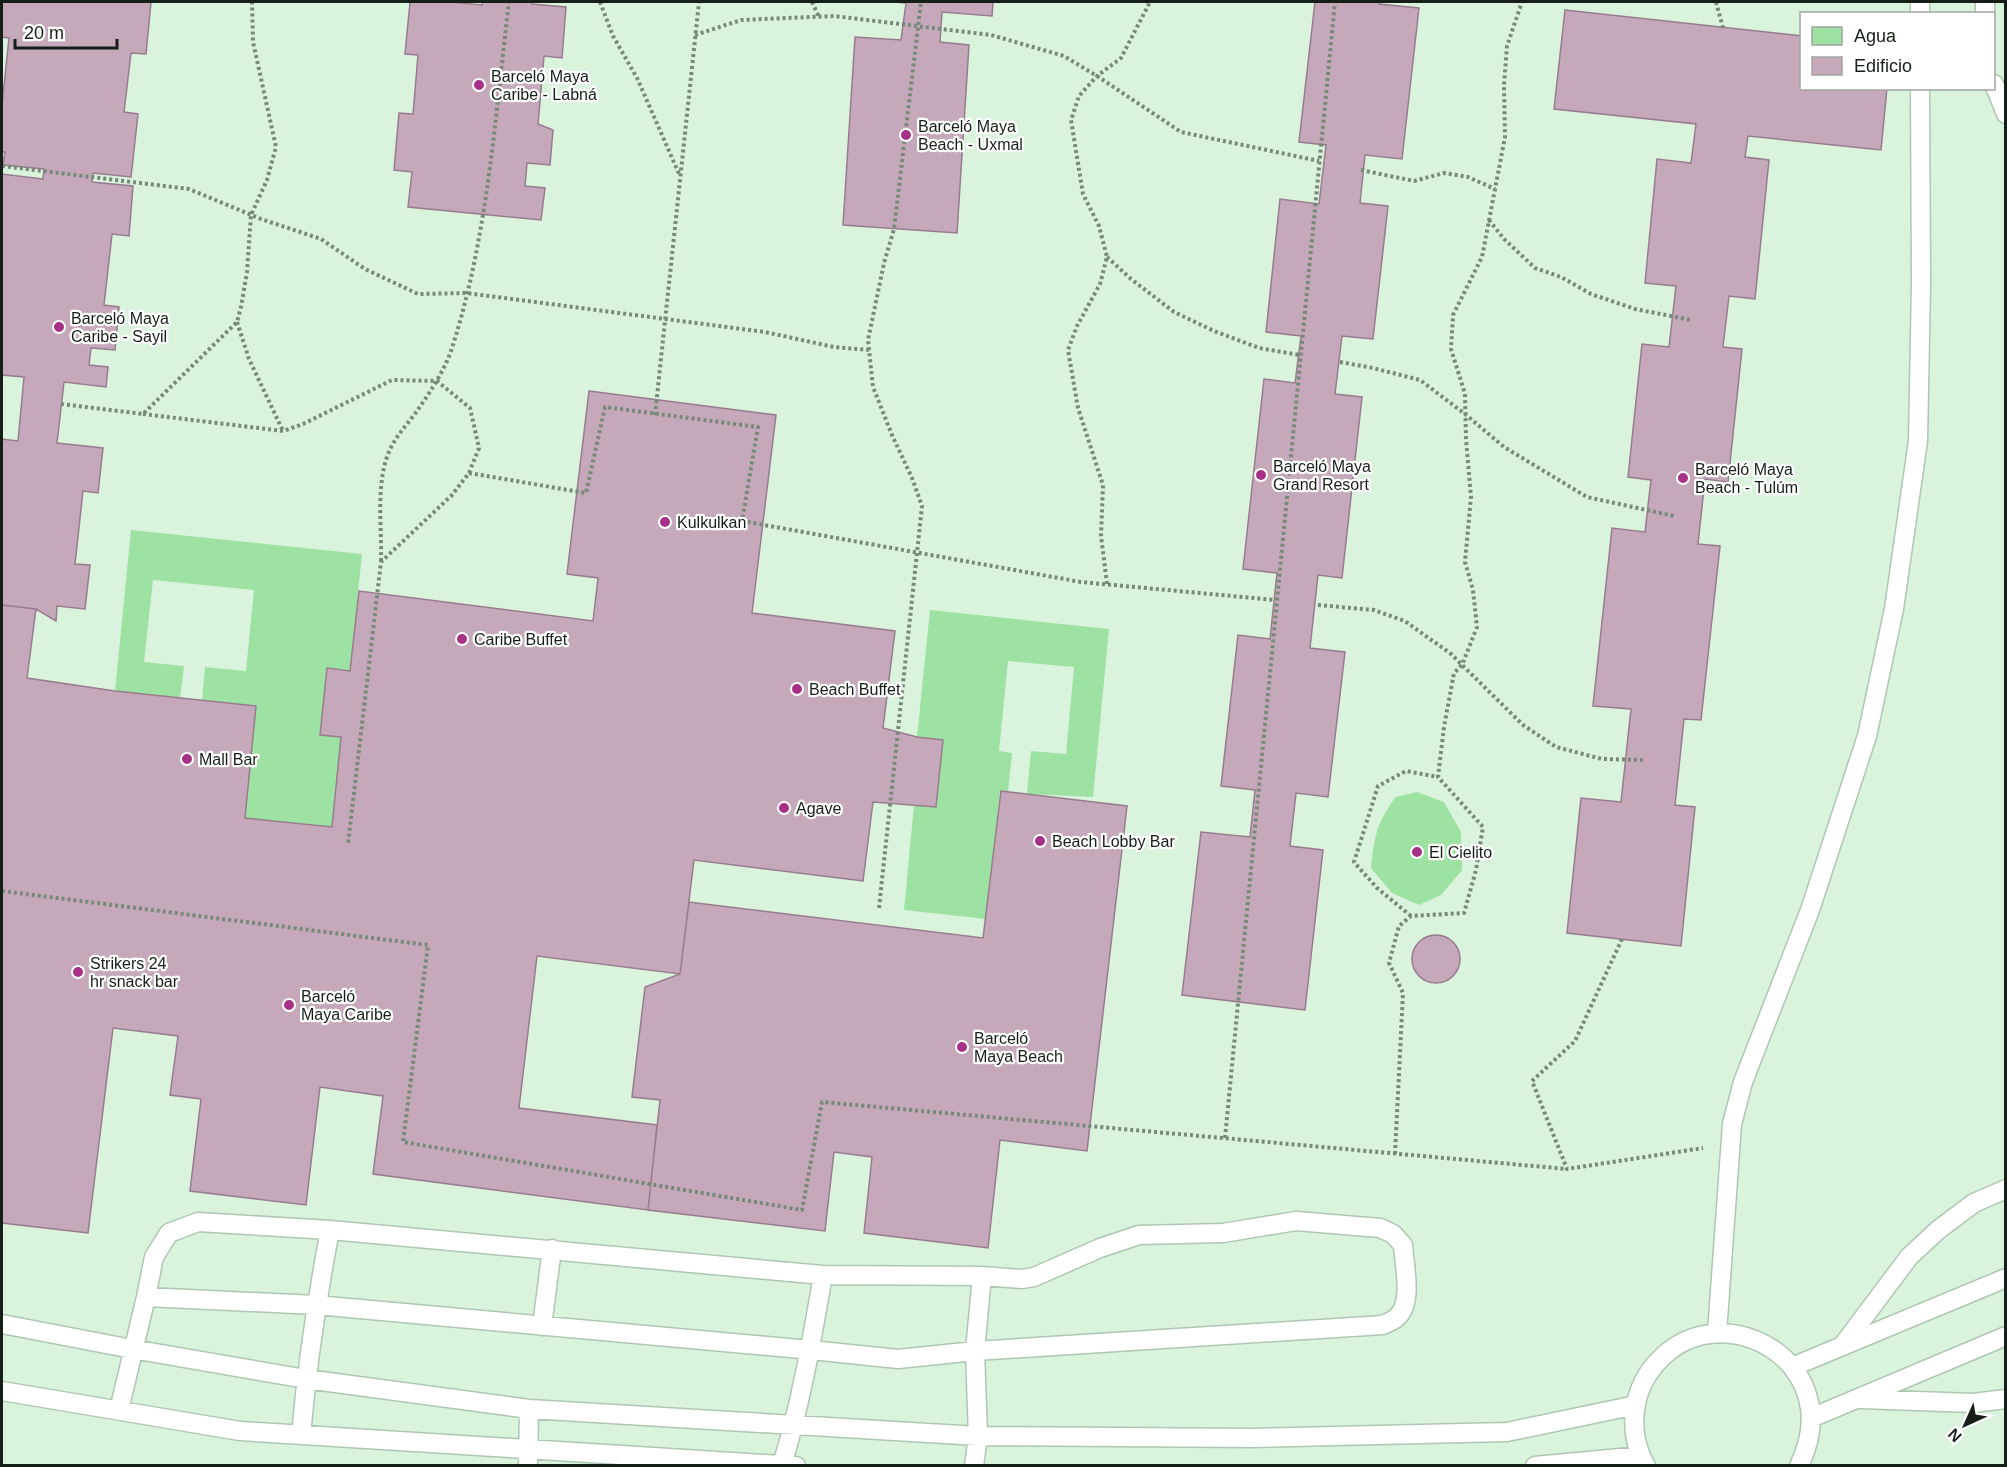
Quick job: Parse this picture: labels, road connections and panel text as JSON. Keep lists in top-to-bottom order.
{
  "places": [
    "Barceló Maya Caribe - Labná",
    "Barceló Maya Beach - Uxmal",
    "Barceló Maya Caribe - Sayil",
    "Barceló Maya Grand Resort",
    "Barceló Maya Beach - Tulúm",
    "Kulkulkan",
    "Caribe Buffet",
    "Beach Buffet",
    "Mall Bar",
    "Agave",
    "Beach Lobby Bar",
    "El Cielito",
    "Strikers 24 hr snack bar",
    "Barceló Maya Caribe",
    "Barceló Maya Beach"
  ],
  "legend": ["Agua", "Edificio"],
  "scale_bar": "20 m",
  "north": "bottom left"
}
